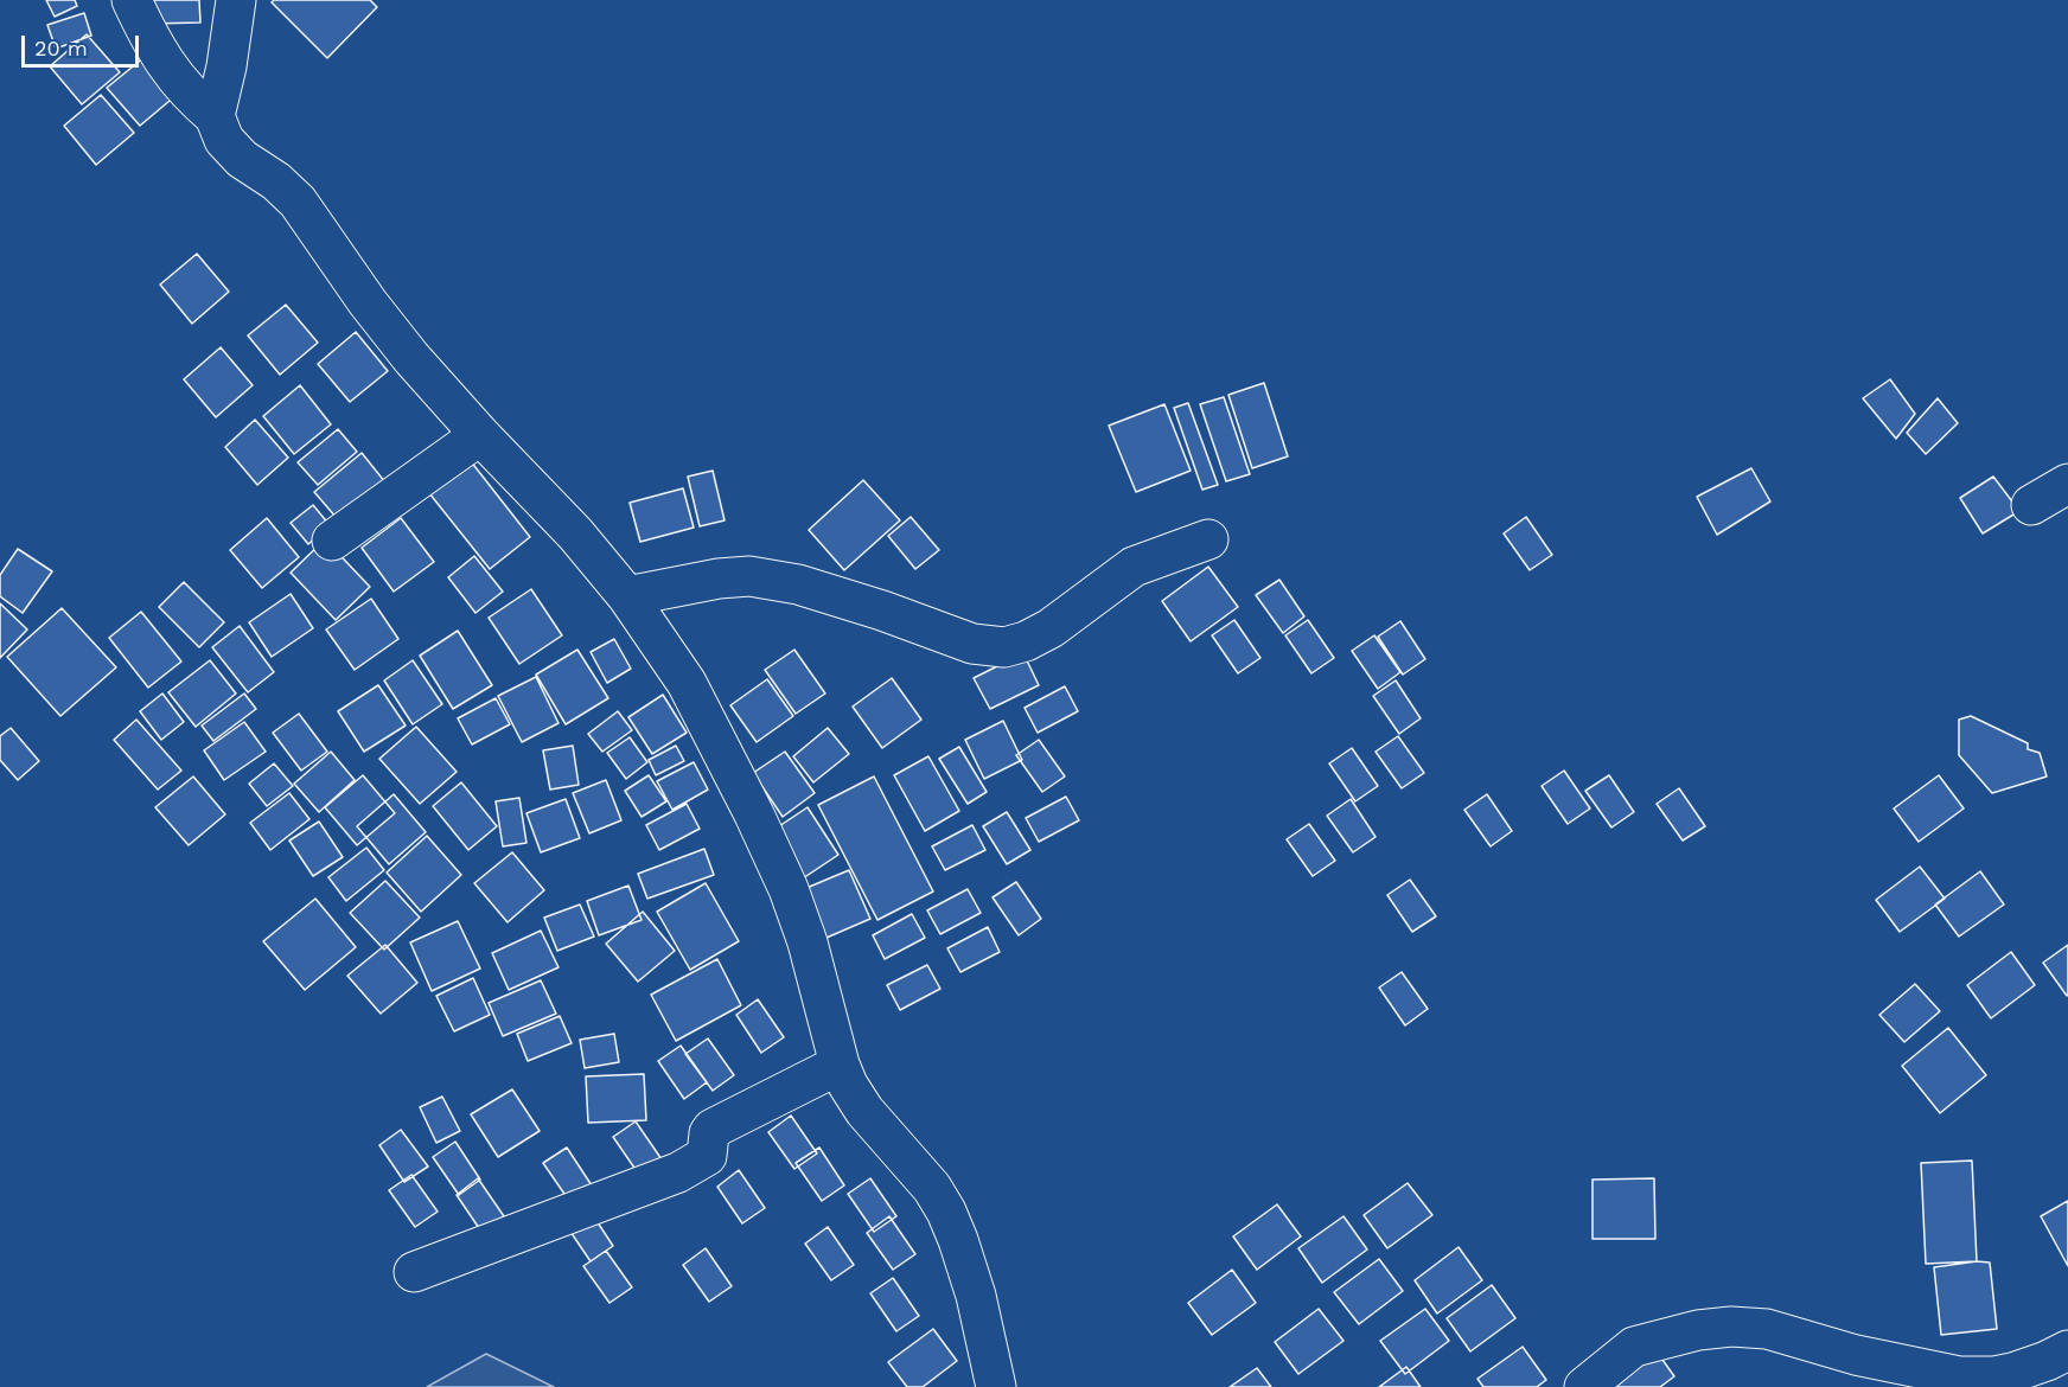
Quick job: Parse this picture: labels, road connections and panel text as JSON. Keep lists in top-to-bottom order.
{
  "scale_bar": "20 m"
}
